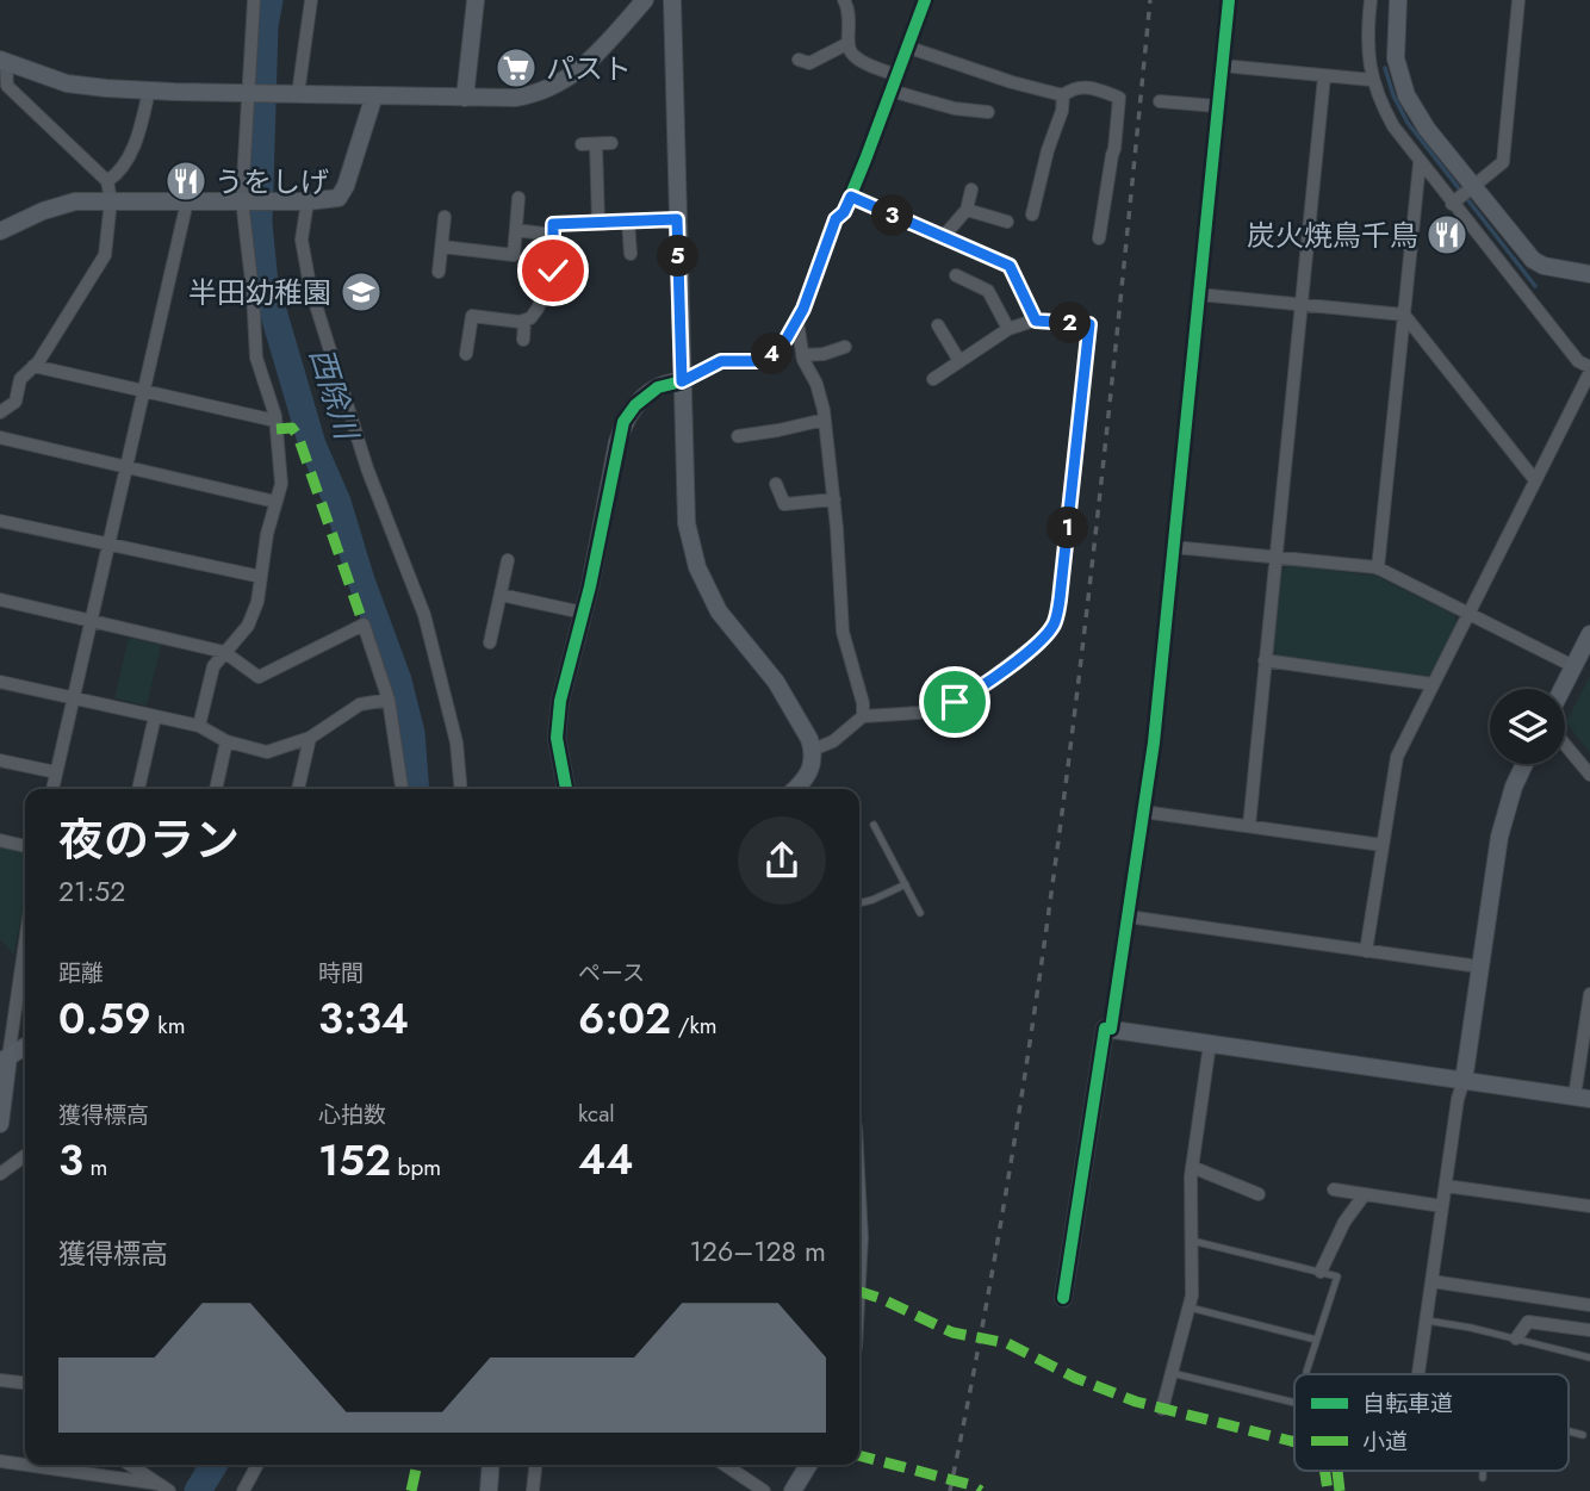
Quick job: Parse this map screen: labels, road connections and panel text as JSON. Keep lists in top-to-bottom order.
{
  "water": ["西除川"],
  "places": {
    "supermarket": ["パスト"],
    "restaurant": ["うをしげ", "炭火焼鳥千鳥"],
    "school or university": ["半田幼稚園"]
  },
  "legend": ["自転車道", "小道"],
  "page": {
    "pins": [
      "3",
      "5",
      "2",
      "4",
      "1"
    ],
    "heading": ["夜のラン", "21:52"],
    "stats": [
      ["距離", "0.59 km"],
      ["時間", "3:34"],
      ["ペース", "6:02 /km"],
      ["獲得標高", "3 m"],
      ["心拍数", "152 bpm"],
      ["kcal", "44"]
    ],
    "chart": ["獲得標高", "126–128 m"]
  }
}
